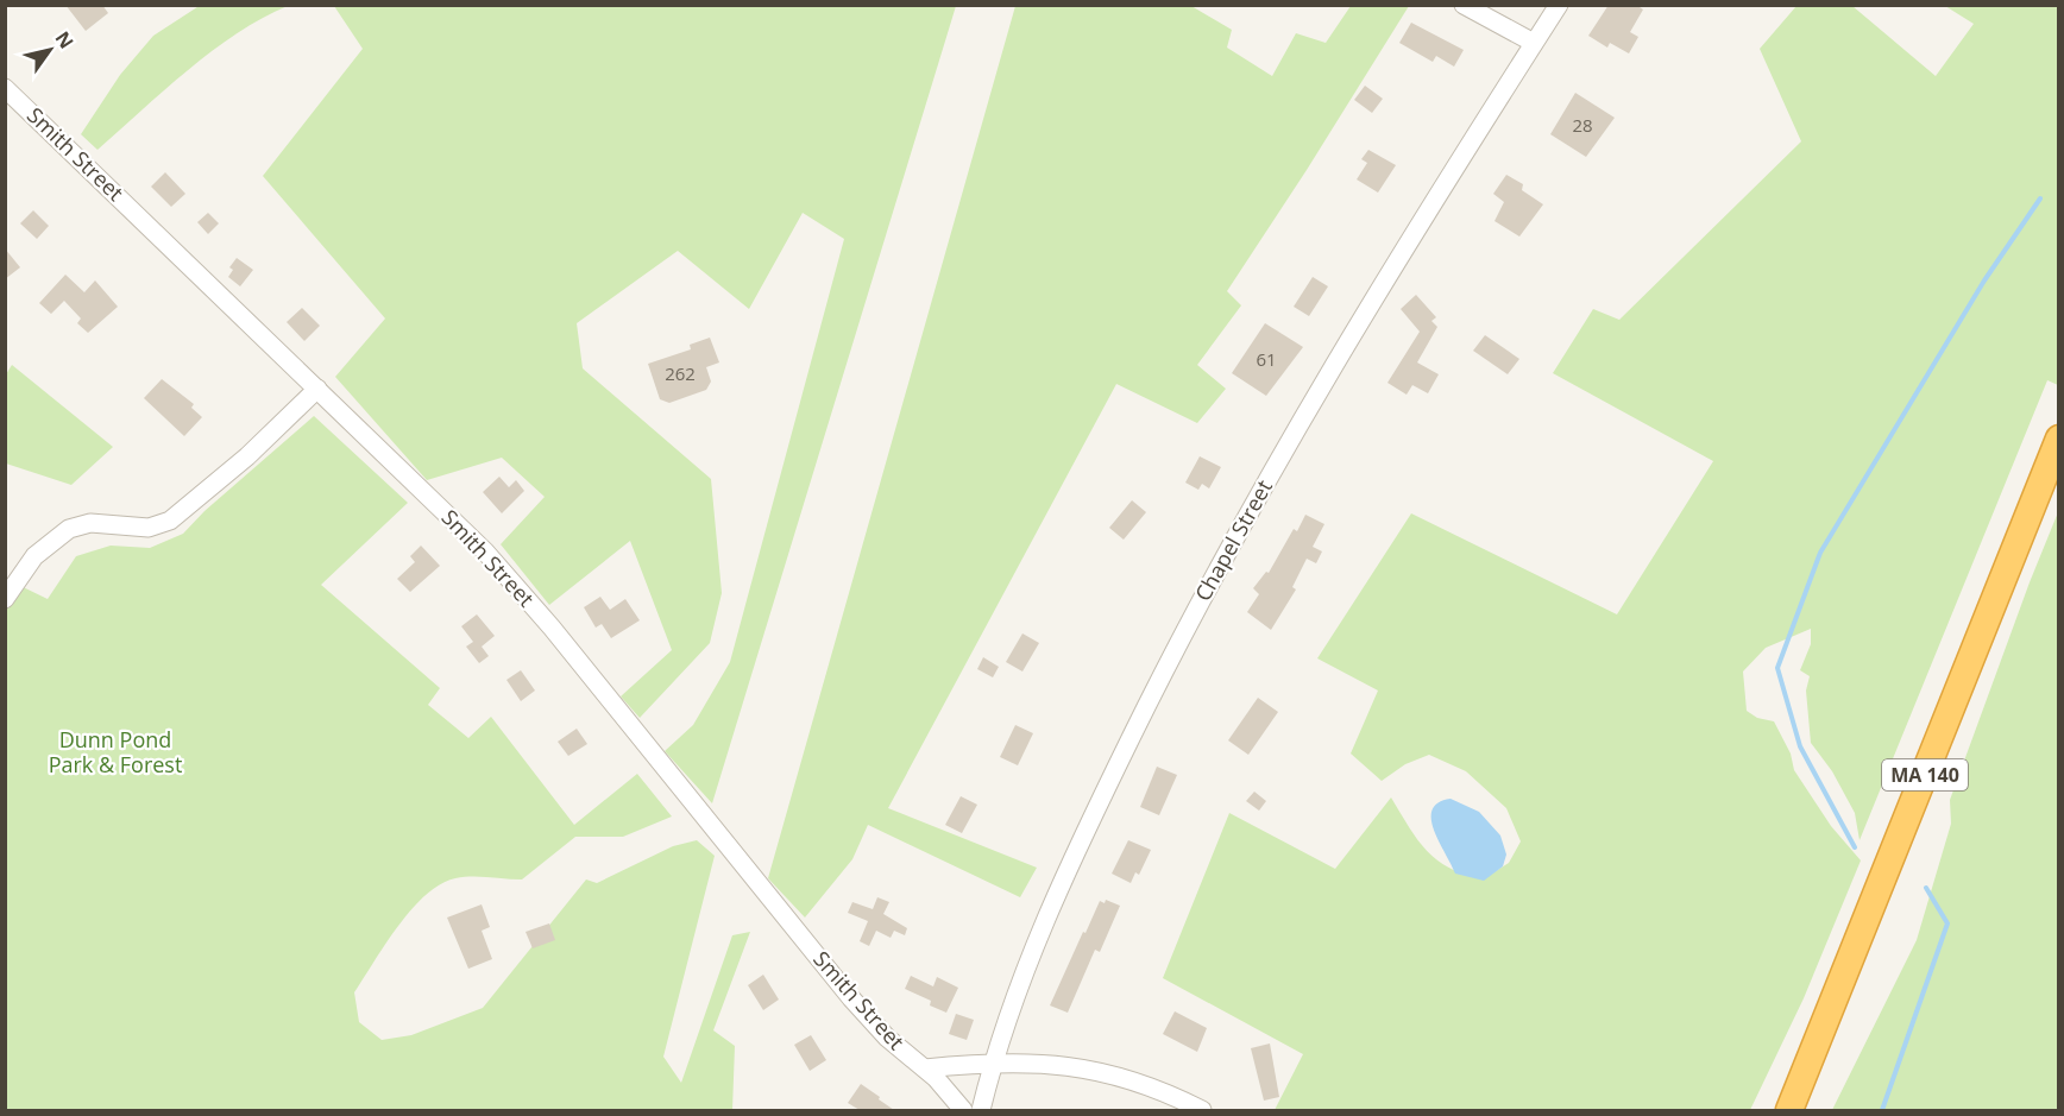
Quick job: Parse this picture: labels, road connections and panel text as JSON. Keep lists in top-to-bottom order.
{
  "streets": {
    "highway": ["MA 140"],
    "street": ["Smith Street", "Chapel Street"]
  },
  "parks": ["Dunn Pond Park & Forest"],
  "house_numbers": ["28", "61", "262"],
  "north": "top right"
}
